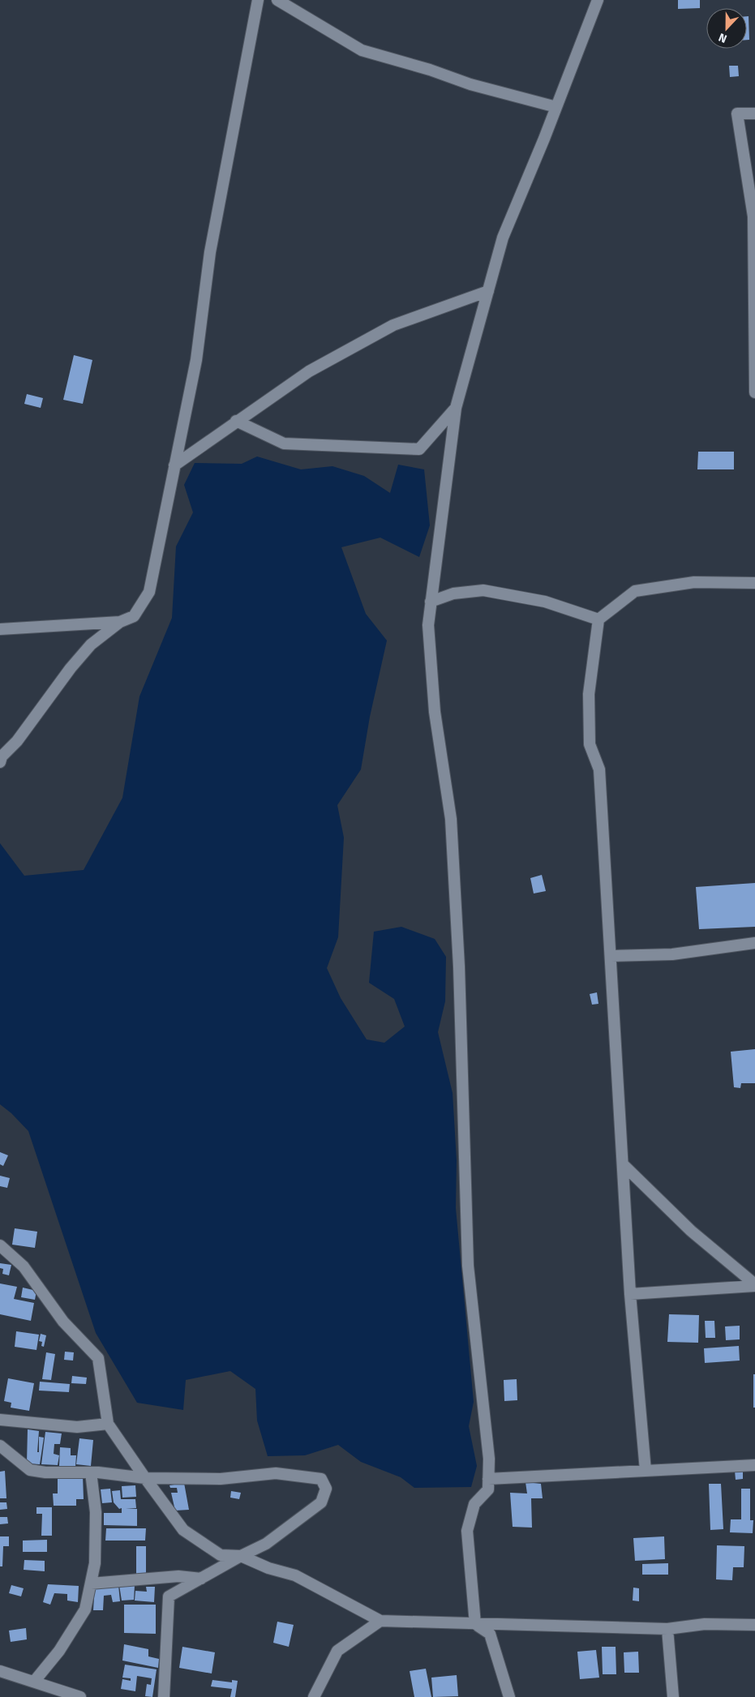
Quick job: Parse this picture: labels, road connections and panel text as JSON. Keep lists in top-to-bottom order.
{
  "north": "bottom"
}
